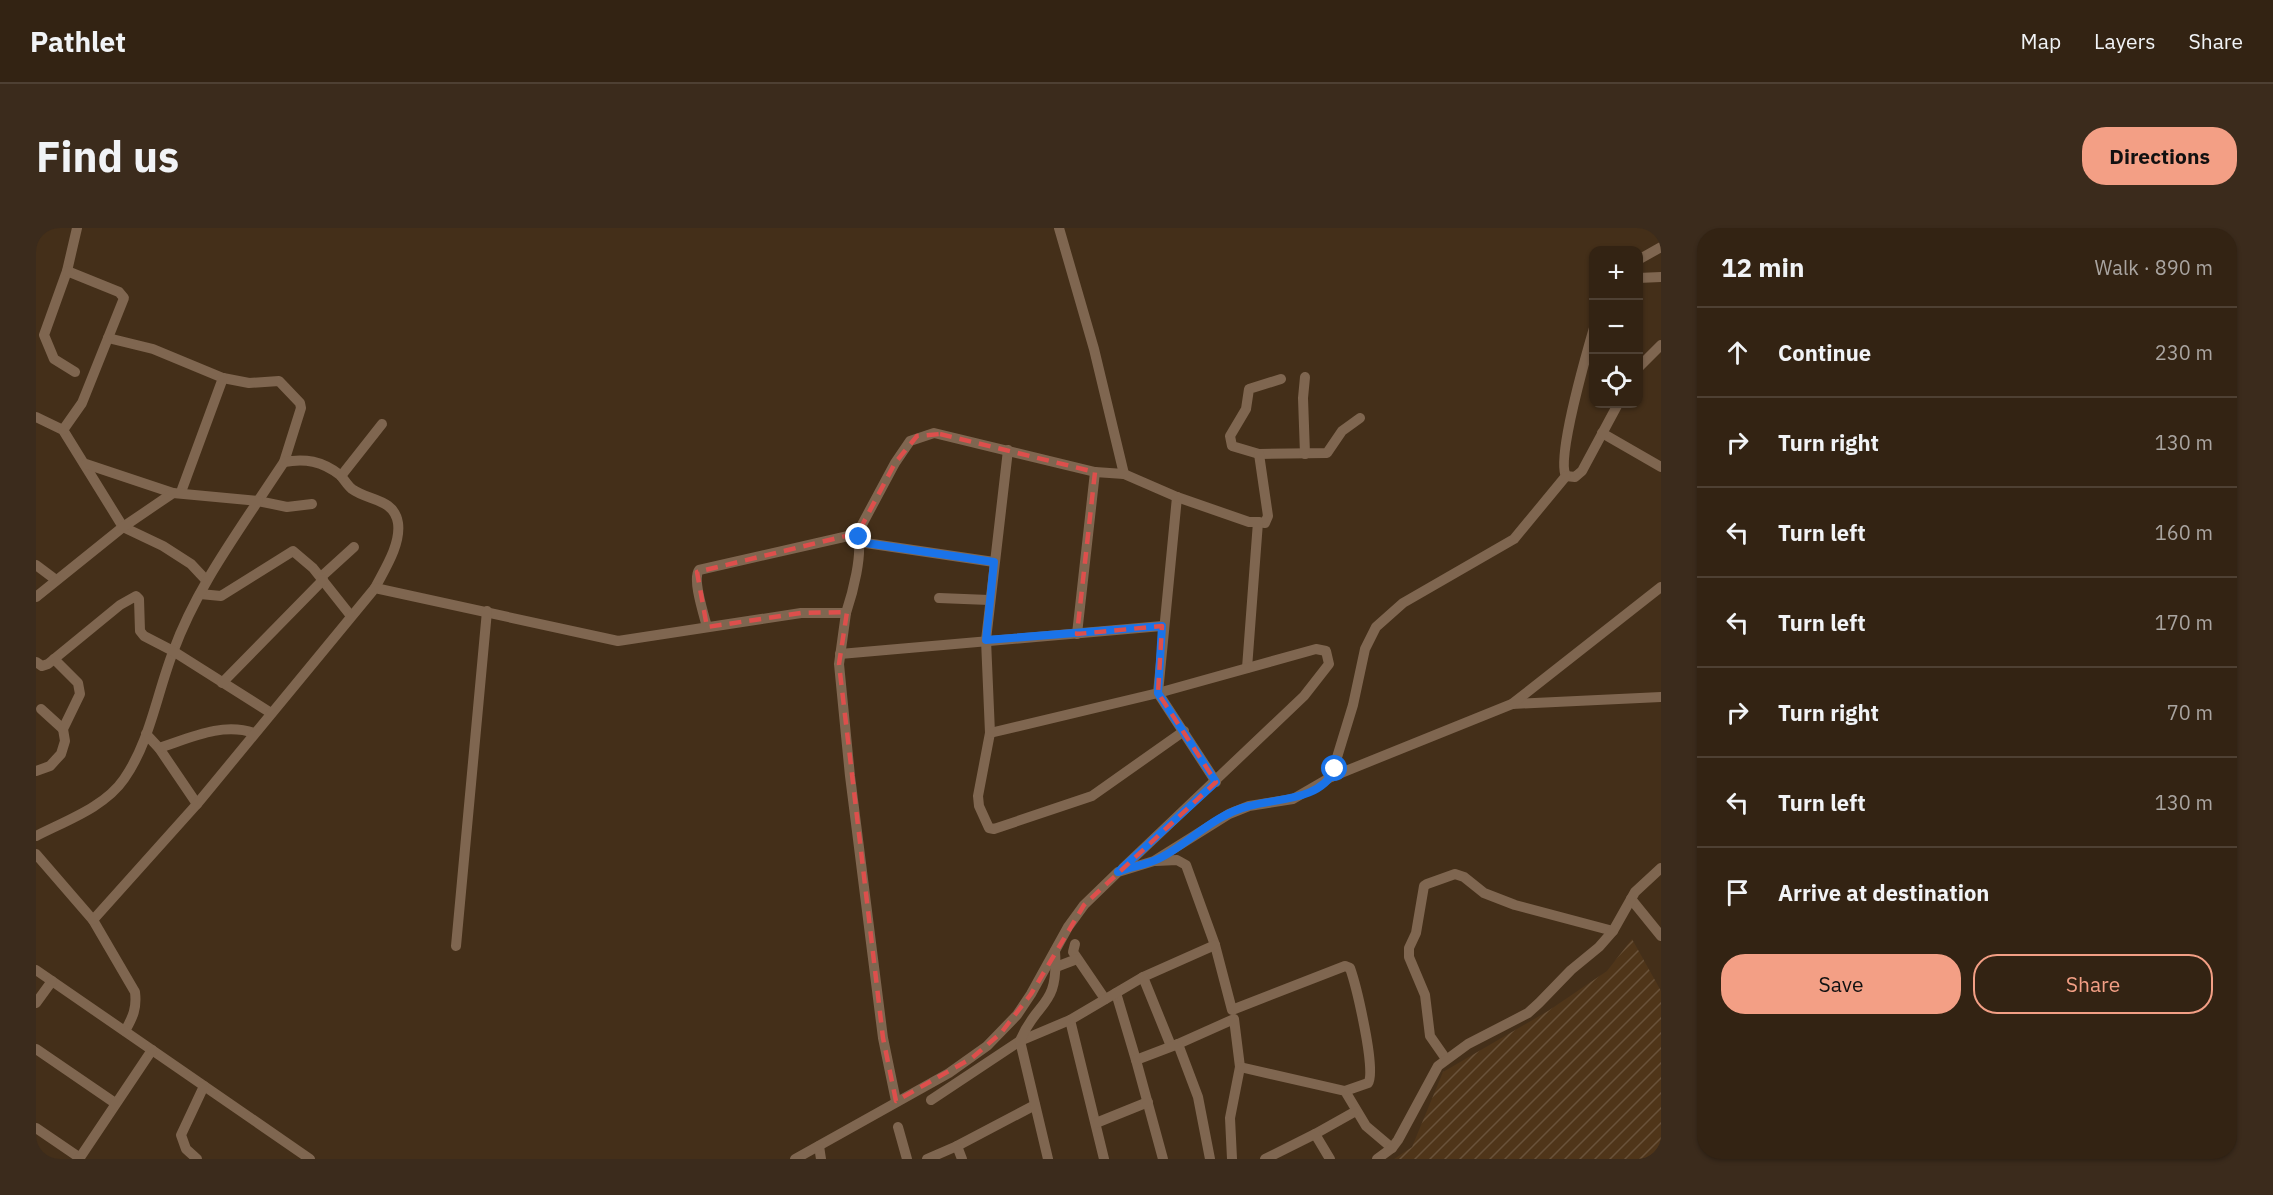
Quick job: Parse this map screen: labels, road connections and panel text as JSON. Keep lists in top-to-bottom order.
{
  "page": {
    "header": "Pathlet",
    "nav": ["Map", "Layers", "Share"],
    "buttons": [
      "Directions",
      ["Save", "Share"]
    ],
    "title": "Find us",
    "heading": ["12 min", "Walk · 890 m"],
    "map_buttons": ["+", "−"],
    "list": [
      ["Continue", "230 m"],
      ["Turn right", "130 m"],
      ["Turn left", "160 m"],
      ["Turn left", "170 m"],
      ["Turn right", "70 m"],
      ["Turn left", "130 m"],
      "Arrive at destination"
    ]
  }
}
